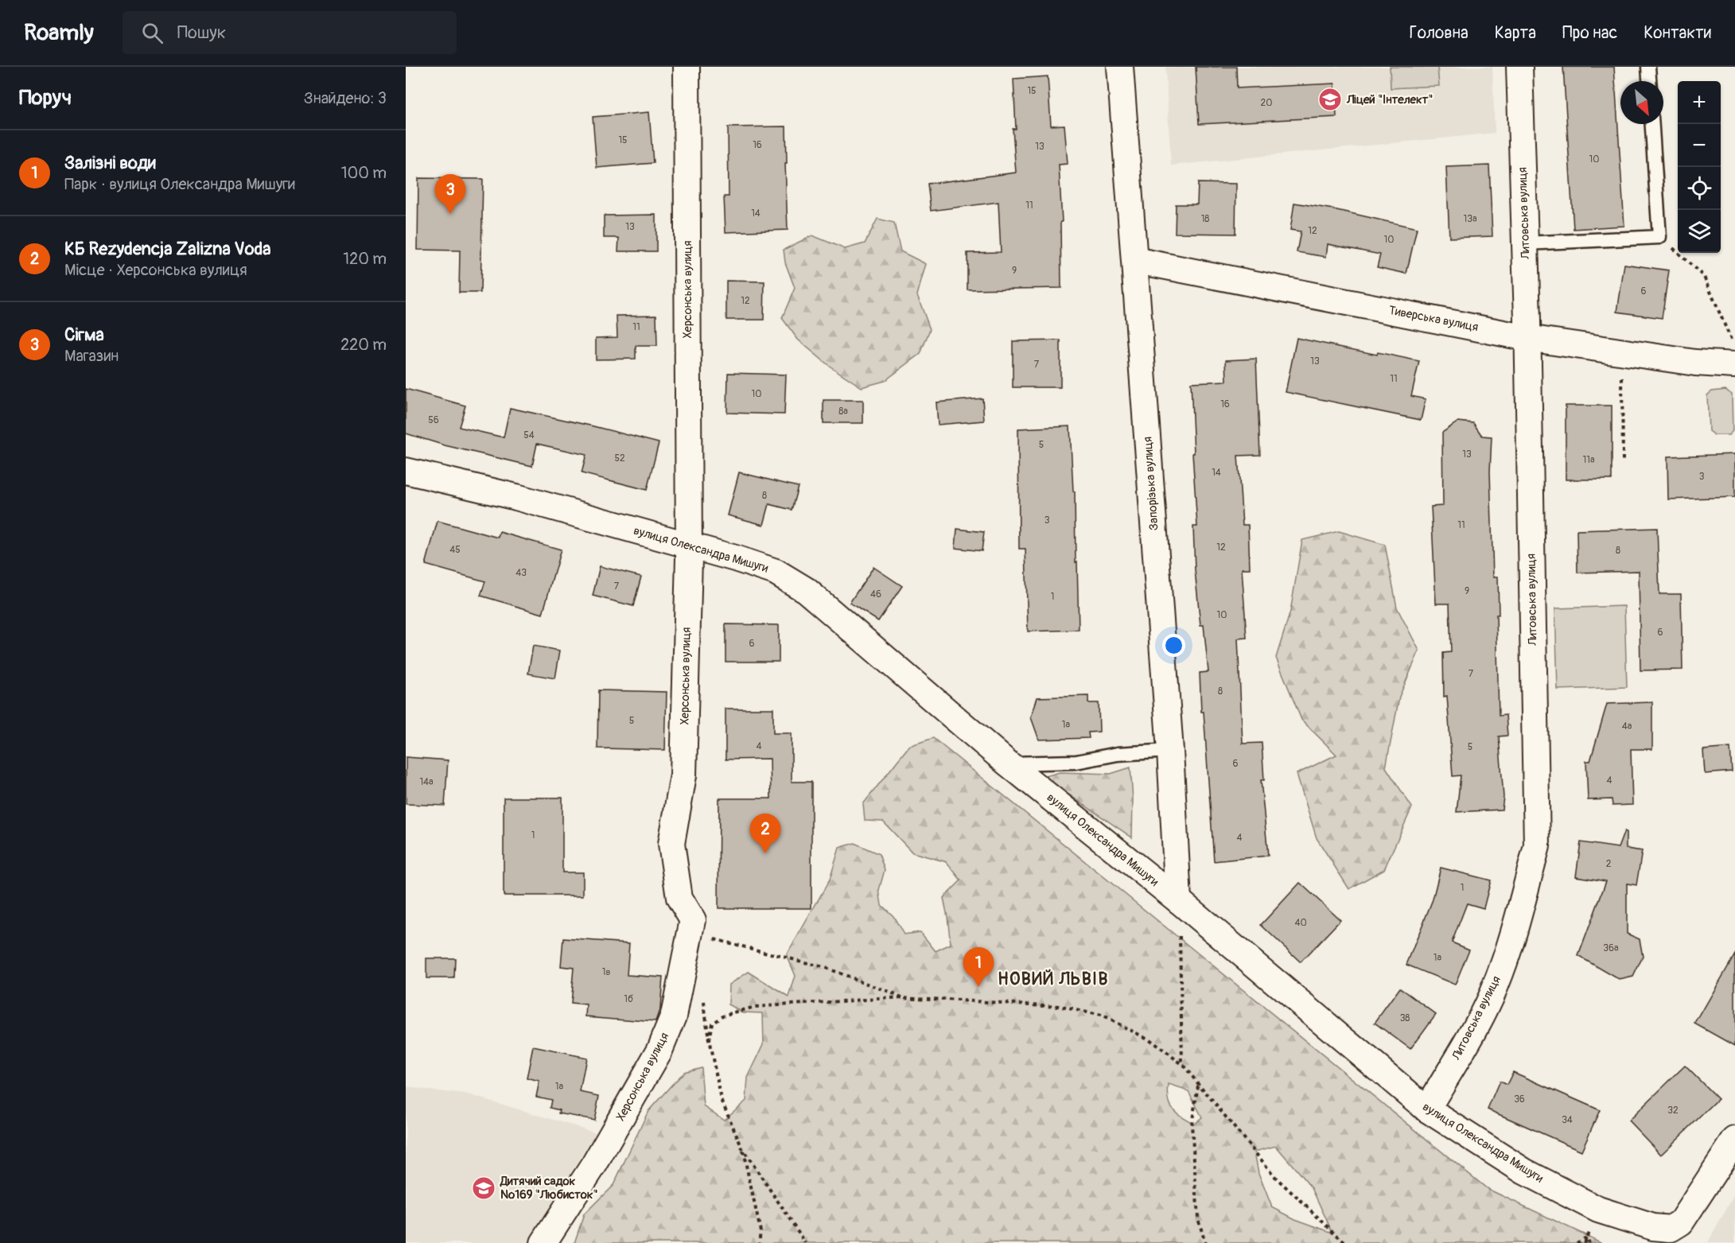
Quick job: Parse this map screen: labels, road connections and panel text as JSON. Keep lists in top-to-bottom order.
{
  "streets": {
    "street": [
      "Литовська вулиця",
      "Херсонська вулиця",
      "Тиверська вулиця",
      "Запорізька вулиця",
      "вулиця Олександра Мишуги"
    ]
  },
  "crossings": [
    ["Литовська вулиця", "Тиверська вулиця"],
    ["Литовська вулиця", "вулиця Олександра Мишуги"],
    ["Херсонська вулиця", "вулиця Олександра Мишуги"],
    ["Тиверська вулиця", "Запорізька вулиця"],
    ["Запорізька вулиця", "вулиця Олександра Мишуги"]
  ],
  "districts": ["НОВИЙ ЛЬВІВ"],
  "places": {
    "school or university": ["Ліцей \"Інтелект\"", "Дитячий садок №169 \"Любисток\""]
  },
  "house_numbers": [
    "15",
    "20",
    "15",
    "16",
    "13",
    "10",
    "11",
    "14",
    "18",
    "13а",
    "13",
    "12",
    "10",
    "9",
    "6",
    "12",
    "11",
    "13",
    "7",
    "11",
    "10",
    "16",
    "8а",
    "56",
    "54",
    "5",
    "13",
    "52",
    "11а",
    "14",
    "3",
    "8",
    "3",
    "11",
    "12",
    "45",
    "8",
    "43",
    "7",
    "9",
    "46",
    "1",
    "10",
    "6",
    "6",
    "7",
    "8",
    "5",
    "1а",
    "4а",
    "4",
    "5",
    "6",
    "4",
    "14а",
    "1",
    "4",
    "2",
    "1",
    "40",
    "36а",
    "1а",
    "1в",
    "1б",
    "38",
    "1а",
    "36",
    "32",
    "34"
  ],
  "north": "bottom right",
  "page": {
    "header": "Roamly",
    "search": "Пошук",
    "nav": [
      "Головна",
      "Карта",
      "Про нас",
      "Контакти"
    ],
    "heading": ["Поруч", "Знайдено: 3"],
    "map_buttons": ["+", "−"],
    "list": [
      {
        "mark": "1",
        "name": "Залізні води",
        "note": "Парк · вулиця Олександра Мишуги",
        "value": "100 m"
      },
      {
        "mark": "2",
        "name": "КБ Rezydencja Zalizna Voda",
        "note": "Місце · Херсонська вулиця",
        "value": "120 m"
      },
      {
        "mark": "3",
        "name": "Сігма",
        "note": "Магазин",
        "value": "220 m"
      }
    ],
    "pins": ["3", "2", "1"]
  }
}
